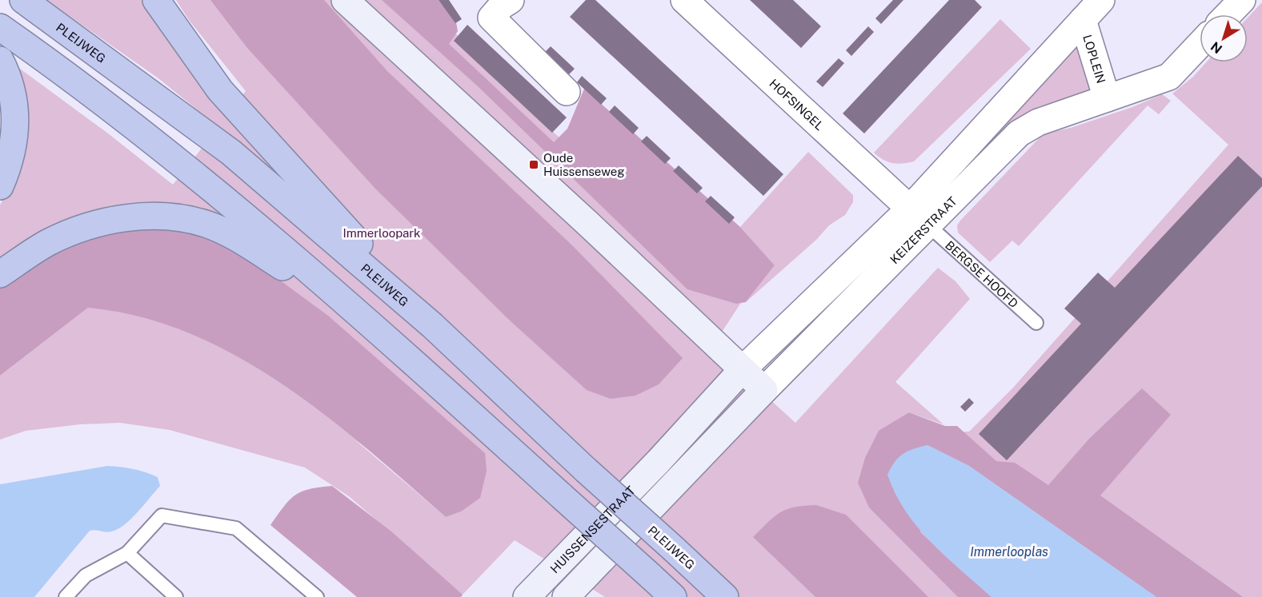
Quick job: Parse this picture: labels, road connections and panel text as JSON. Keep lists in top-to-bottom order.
{
  "streets": {
    "highway": ["PLEIJWEG"],
    "street": [
      "LOPLEIN",
      "HOFSINGEL",
      "KEIZERSTRAAT",
      "HUISSENSESTRAAT"
    ],
    "lane": ["BERGSE HOOFD"]
  },
  "crossings": [
    ["LOPLEIN", "KEIZERSTRAAT"],
    ["HOFSINGEL", "KEIZERSTRAAT"],
    ["HOFSINGEL", "BERGSE HOOFD"],
    ["KEIZERSTRAAT", "BERGSE HOOFD"],
    ["KEIZERSTRAAT", "HUISSENSESTRAAT"]
  ],
  "water": ["Immerlooplas"],
  "parks": ["Immerloopark"],
  "places": {
    "transit": ["Oude Huissenseweg"]
  },
  "north": "bottom left"
}
